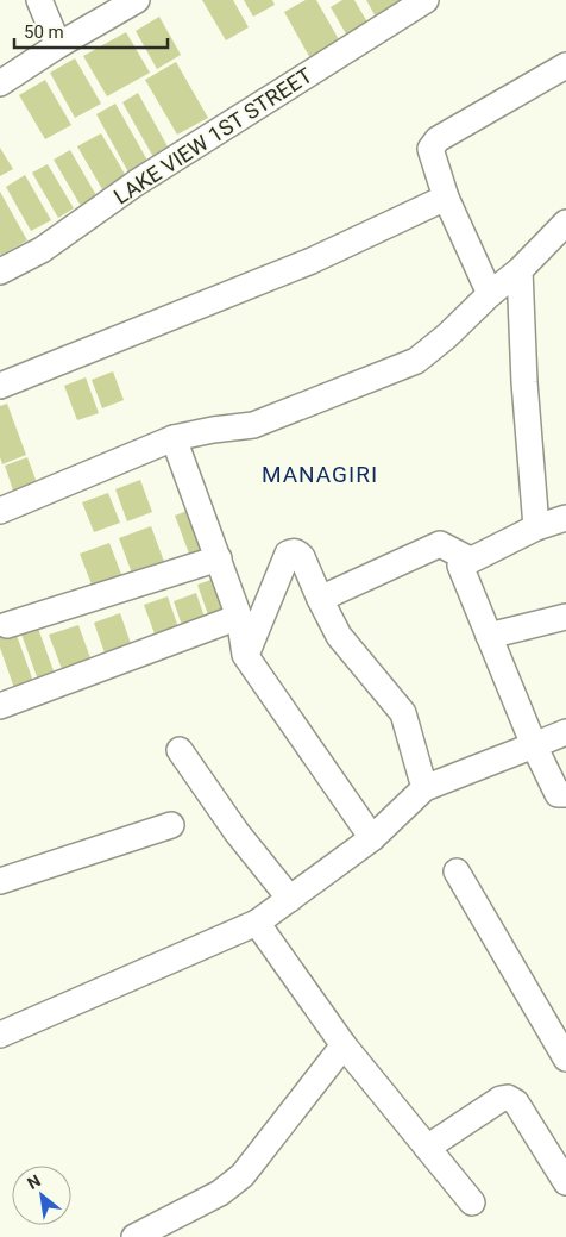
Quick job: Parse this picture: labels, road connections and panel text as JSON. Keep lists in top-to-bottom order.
{
  "streets": {
    "street": ["LAKE VIEW 1ST STREET"]
  },
  "districts": ["MANAGIRI"],
  "scale_bar": "50 m",
  "north": "top left"
}
